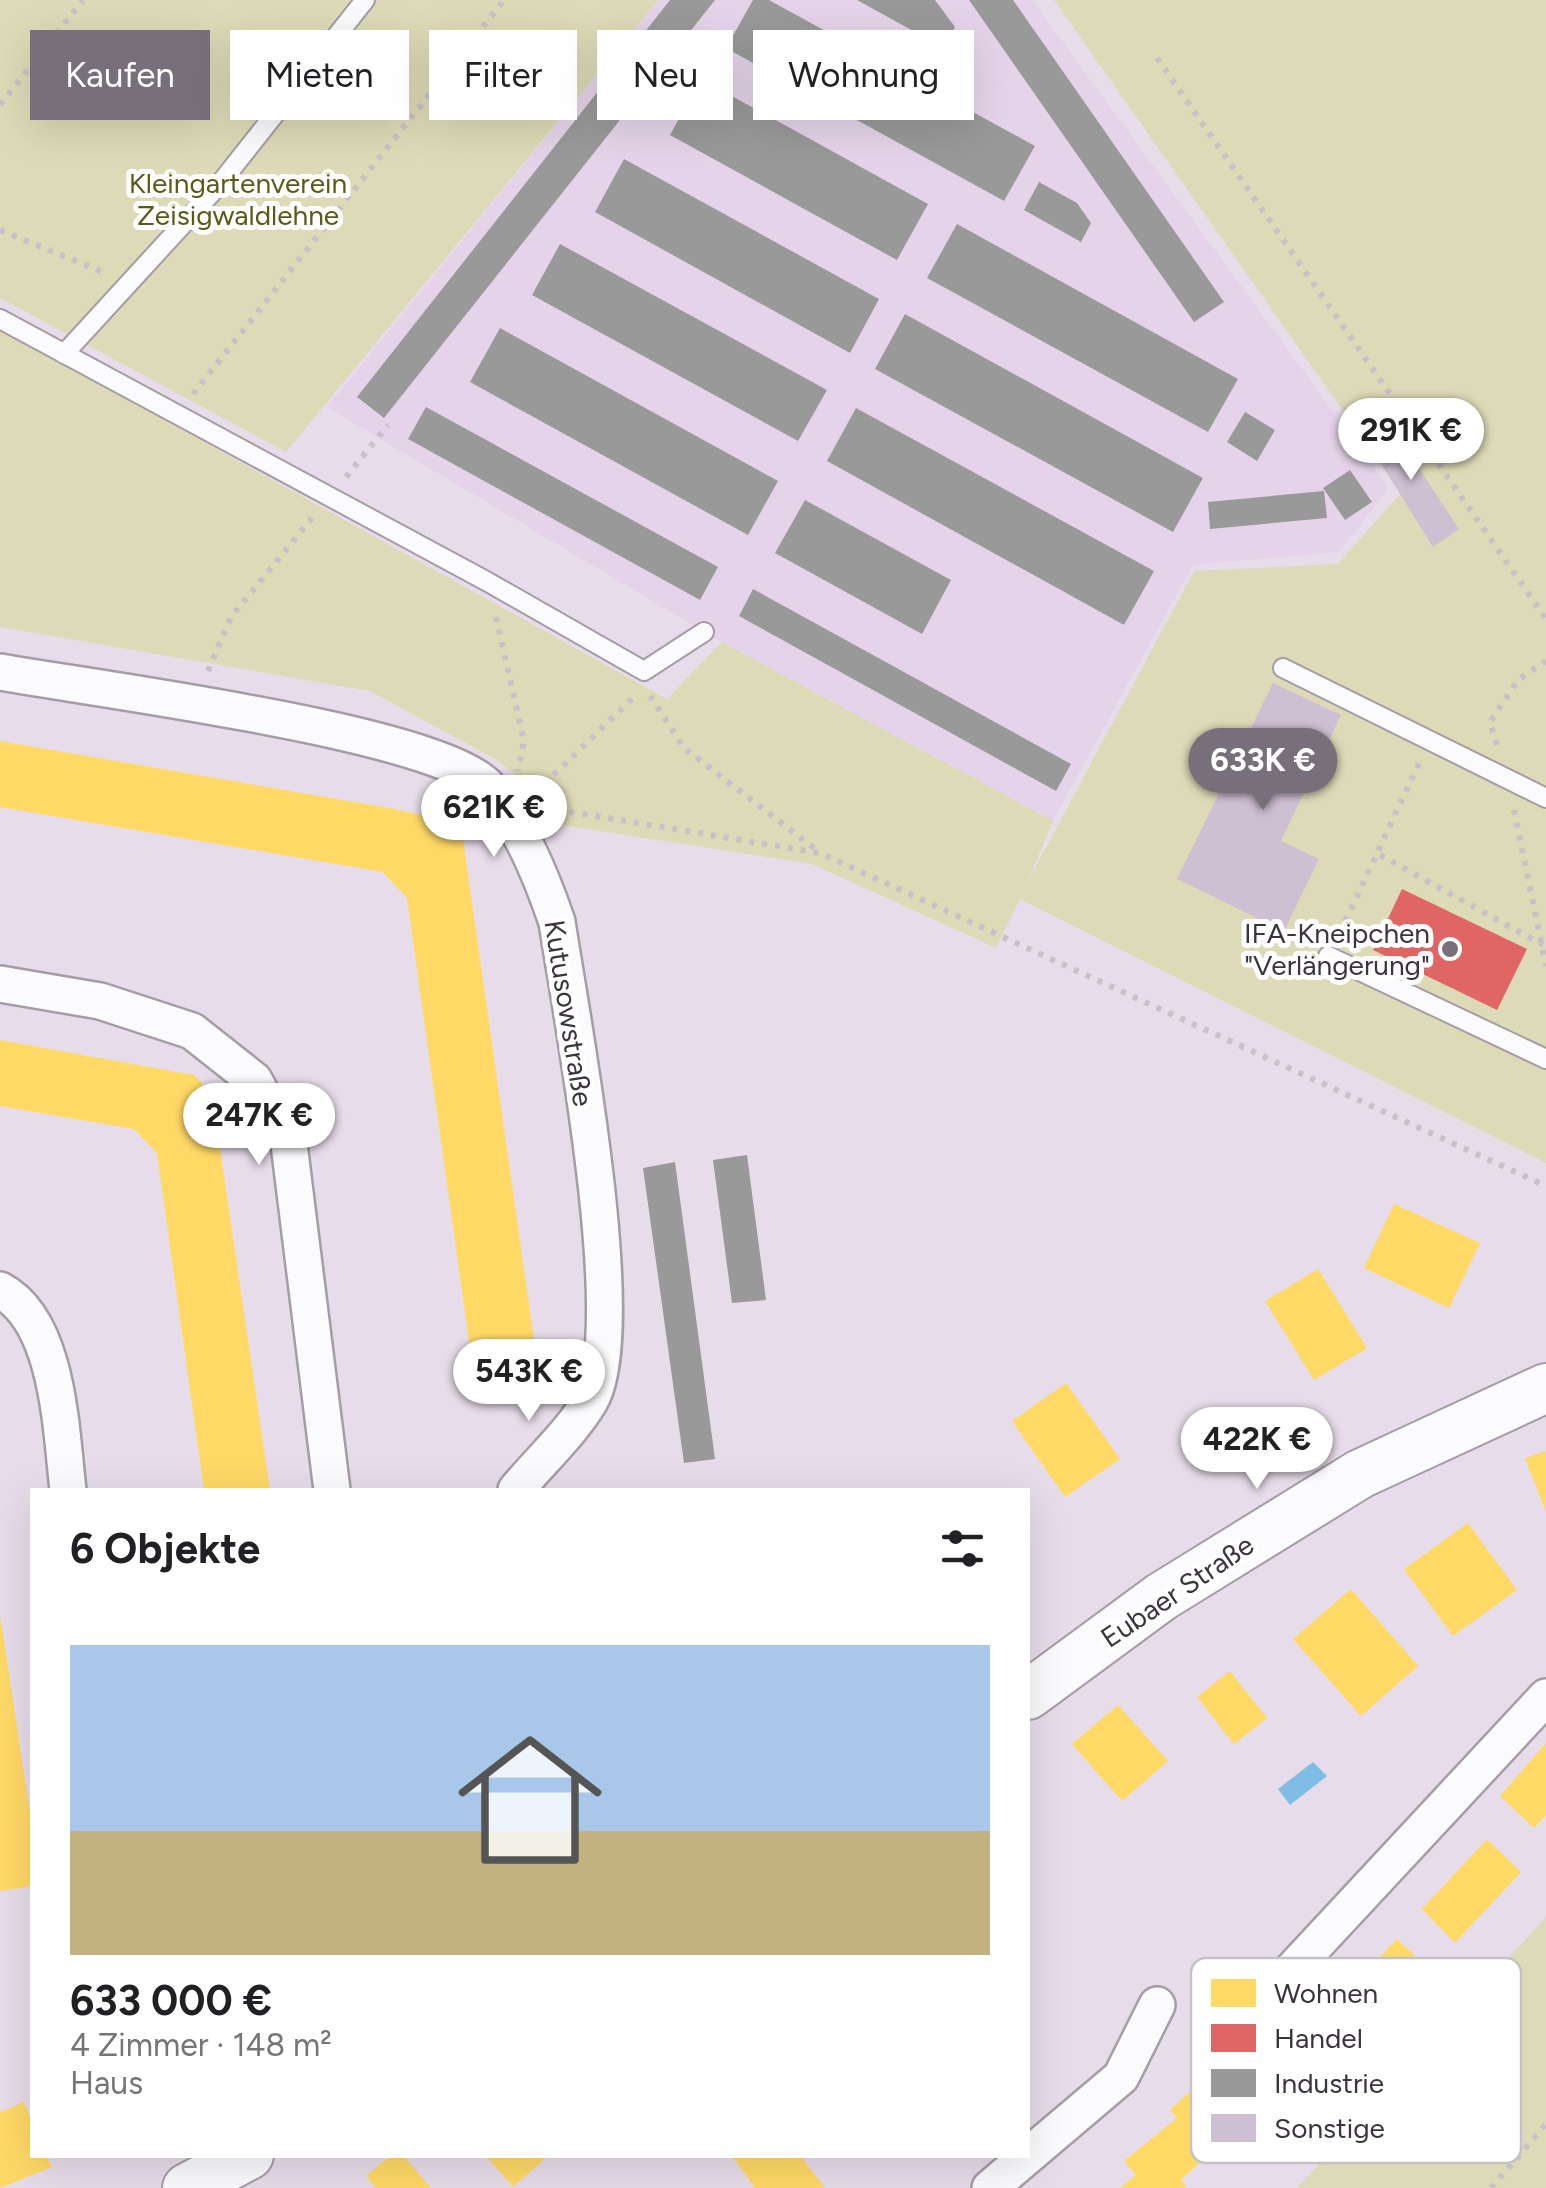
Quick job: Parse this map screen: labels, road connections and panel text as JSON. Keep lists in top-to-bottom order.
{
  "streets": {
    "street": ["Kutusowstraße", "Eubaer Straße"]
  },
  "parks": ["Kleingartenverein Zeisigwaldlehne"],
  "places": ["IFA-Kneipchen \"Verlängerung\""],
  "legend": [
    "Wohnen",
    "Handel",
    "Industrie",
    "Sonstige"
  ],
  "page": {
    "chip": [
      "Kaufen",
      "Mieten",
      "Filter",
      "Neu",
      "Wohnung"
    ],
    "price": [
      "291K €",
      "633K €",
      "621K €",
      "247K €",
      "543K €",
      "422K €"
    ],
    "heading": "6 Objekte",
    "list": [
      {
        "name": "633 000 €",
        "note": "4 Zimmer · 148 m² · Haus"
      }
    ]
  }
}
